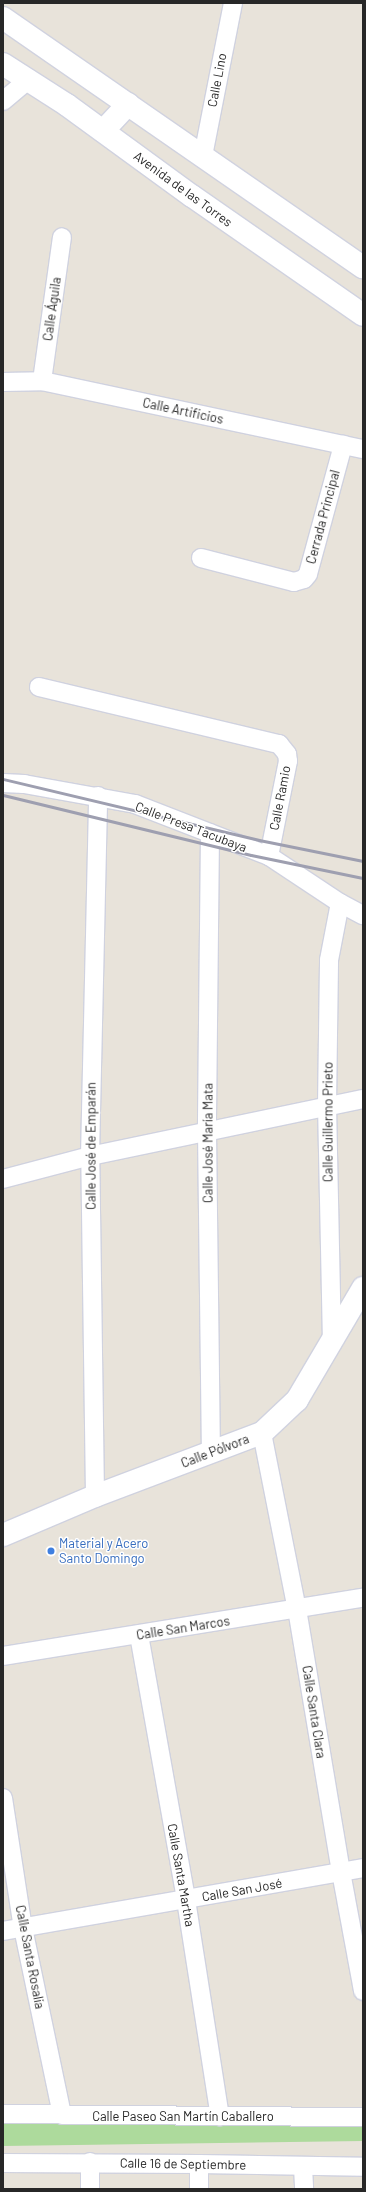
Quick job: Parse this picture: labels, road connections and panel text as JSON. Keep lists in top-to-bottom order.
{
  "streets": {
    "street": [
      "Calle Lino",
      "Avenida de las Torres",
      "Calle Águila",
      "Calle Artificios",
      "Cerrada Principal",
      "Calle Ramio",
      "Calle Presa Tacubaya",
      "Calle Guillermo Prieto",
      "Calle José María Mata",
      "Calle José de Emparán",
      "Calle Pólvora",
      "Calle San Marcos",
      "Calle Santa Clara",
      "Calle Santa Martha",
      "Calle San José",
      "Calle Santa Rosalía",
      "Calle Paseo San Martín Caballero",
      "Calle 16 de Septiembre"
    ]
  },
  "crossings": [
    ["Calle Águila", "Calle Artificios"],
    ["Calle Artificios", "Cerrada Principal"],
    ["Calle Ramio", "Calle Presa Tacubaya"],
    ["Calle Presa Tacubaya", "Calle Guillermo Prieto"],
    ["Calle Presa Tacubaya", "Calle José María Mata"],
    ["Calle Presa Tacubaya", "Calle José de Emparán"],
    ["Calle Guillermo Prieto", "Calle Pólvora"],
    ["Calle José María Mata", "Calle Pólvora"],
    ["Calle José de Emparán", "Calle Pólvora"],
    ["Calle Pólvora", "Calle Santa Clara"],
    ["Calle San Marcos", "Calle Santa Clara"],
    ["Calle San Marcos", "Calle Santa Martha"],
    ["Calle Santa Clara", "Calle San José"],
    ["Calle Santa Martha", "Calle San José"],
    ["Calle Santa Martha", "Calle Paseo San Martín Caballero"],
    ["Calle San José", "Calle Santa Rosalía"],
    ["Calle Santa Rosalía", "Calle Paseo San Martín Caballero"]
  ],
  "places": ["Material y Acero Santo Domingo"]
}
